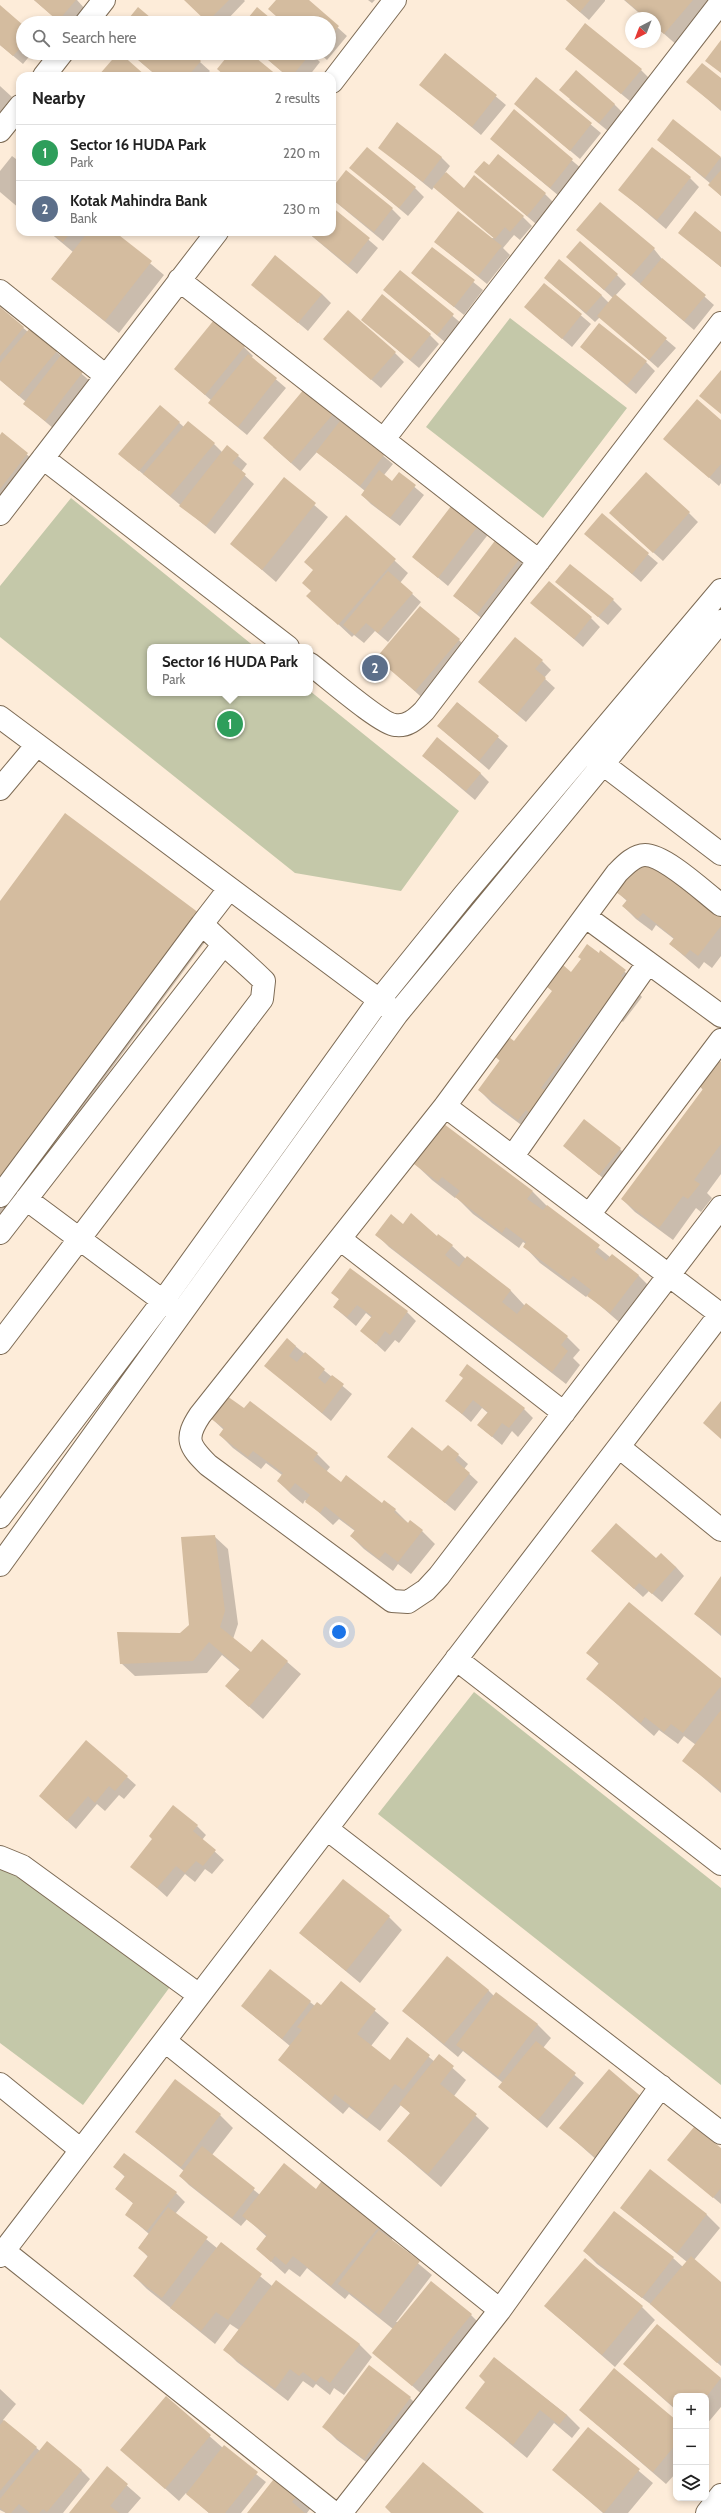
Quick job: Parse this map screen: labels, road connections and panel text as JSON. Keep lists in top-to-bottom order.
{
  "north": "bottom left",
  "page": {
    "search": "Search here",
    "heading": ["Nearby", "2 results"],
    "list": [
      {
        "mark": "1",
        "name": "Sector 16 HUDA Park",
        "note": "Park",
        "value": "220 m"
      },
      {
        "mark": "2",
        "name": "Kotak Mahindra Bank",
        "note": "Bank",
        "value": "230 m"
      }
    ],
    "popup": ["Sector 16 HUDA Park", "Park"],
    "pins": ["2", "1"],
    "map_buttons": ["+", "−"]
  }
}
